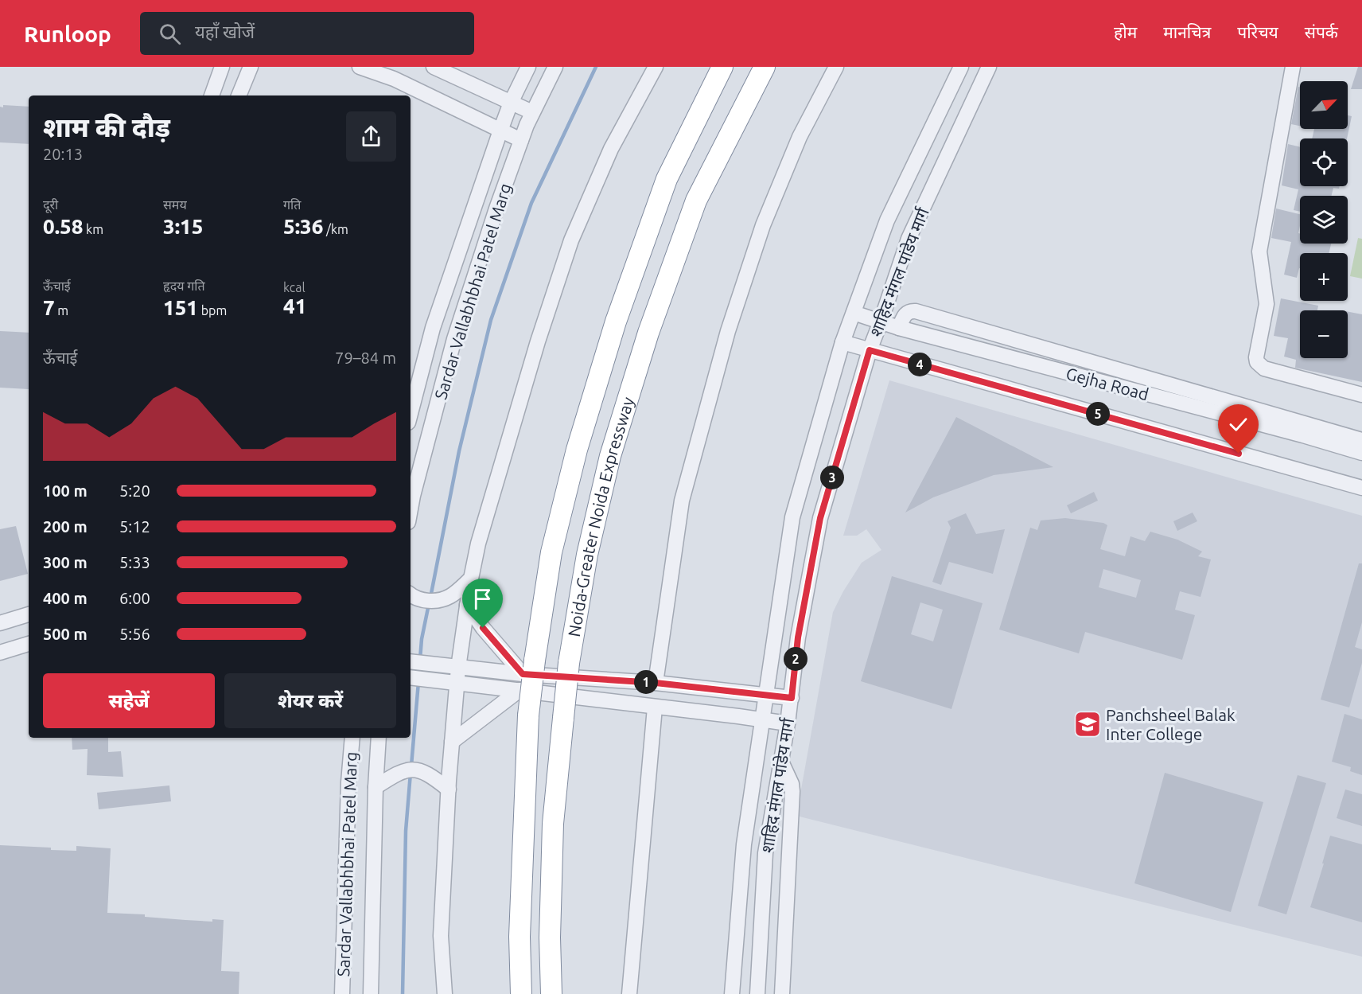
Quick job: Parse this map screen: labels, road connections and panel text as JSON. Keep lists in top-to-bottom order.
{
  "streets": {
    "highway": ["Noida-Greater Noida Expressway"],
    "street": ["शाहिद मंगल पांडेय मार्ग", "Sardar Vallabhbhai Patel Marg", "Gejha Road"]
  },
  "crossings": [
    ["शाहिद मंगल पांडेय मार्ग", "Gejha Road"]
  ],
  "places": {
    "school or university": ["Panchsheel Balak Inter College"]
  },
  "north": "top right",
  "page": {
    "header": "Runloop",
    "search": "यहाँ खोजें",
    "nav": [
      "होम",
      "मानचित्र",
      "परिचय",
      "संपर्क"
    ],
    "map_buttons": ["+", "−"],
    "heading": ["शाम की दौड़", "20:13"],
    "stats": [
      ["दूरी", "0.58 km"],
      ["समय", "3:15"],
      ["गति", "5:36 /km"],
      ["ऊँचाई", "7 m"],
      ["हृदय गति", "151 bpm"],
      ["kcal", "41"]
    ],
    "chart": ["ऊँचाई", "79–84 m"],
    "pins": [
      "4",
      "5",
      "3",
      "2",
      "1"
    ],
    "list": [
      {
        "name": "100 m",
        "note": "5:20"
      },
      {
        "name": "200 m",
        "note": "5:12"
      },
      {
        "name": "300 m",
        "note": "5:33"
      },
      {
        "name": "400 m",
        "note": "6:00"
      },
      {
        "name": "500 m",
        "note": "5:56"
      }
    ],
    "buttons": ["सहेजें", "शेयर करें"]
  }
}
